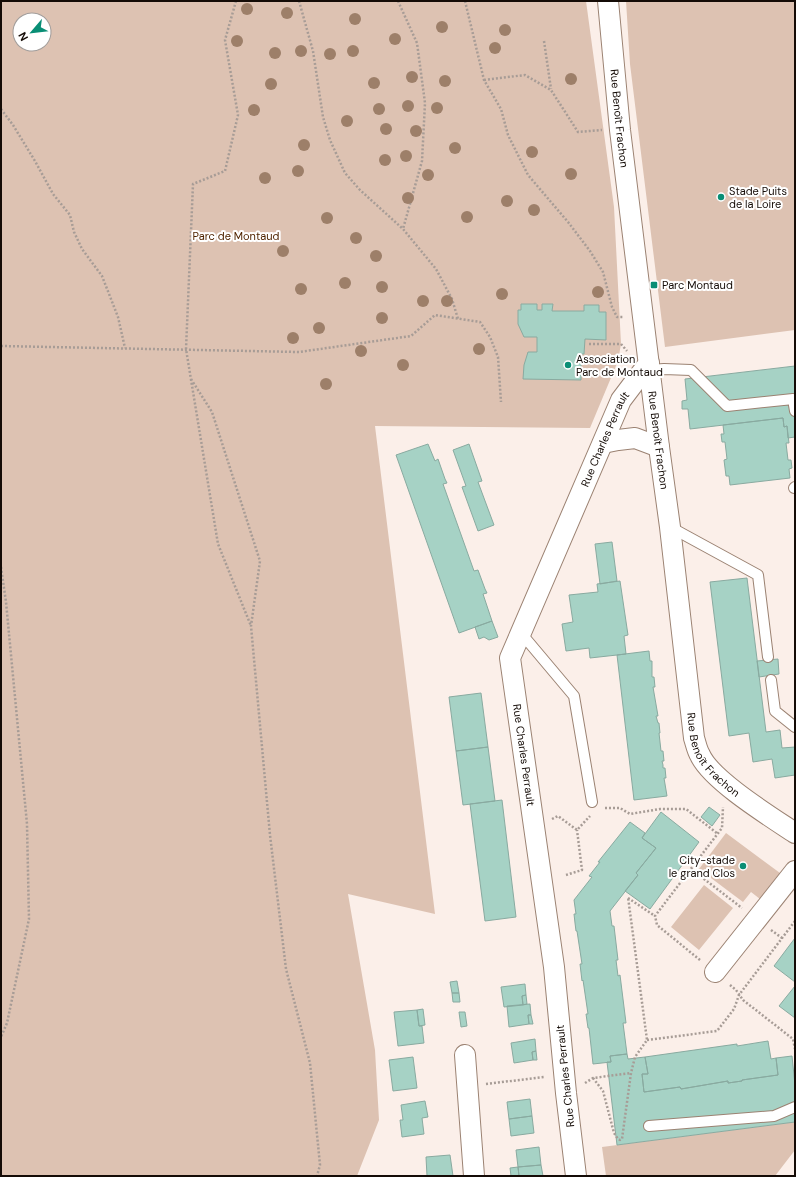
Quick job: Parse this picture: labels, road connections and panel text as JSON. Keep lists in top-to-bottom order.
{
  "streets": {
    "street": ["Rue Benoît Frachon", "Rue Charles Perrault"]
  },
  "crossings": [
    ["Rue Benoît Frachon", "Rue Charles Perrault"]
  ],
  "parks": ["Parc de Montaud"],
  "places": {
    "other": ["Stade Puits de la Loire", "Association Parc de Montaud", "City-stade le grand Clos"],
    "transit": ["Parc Montaud"]
  },
  "north": "bottom left"
}
